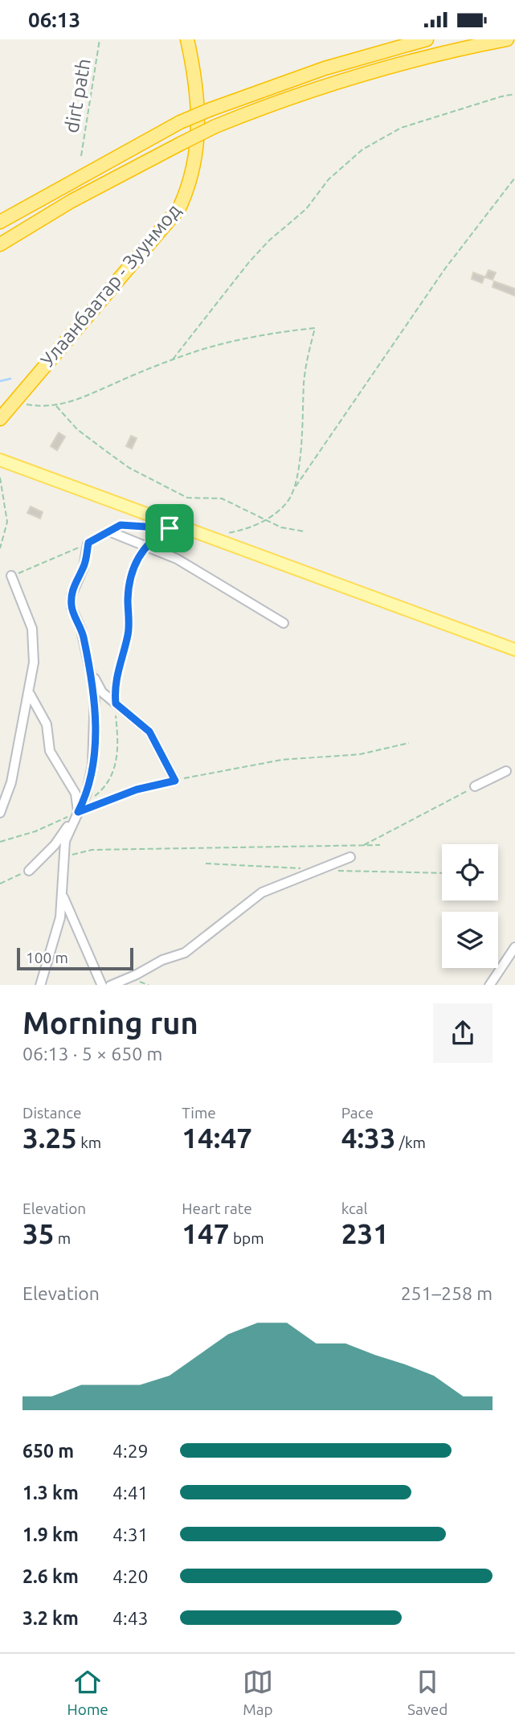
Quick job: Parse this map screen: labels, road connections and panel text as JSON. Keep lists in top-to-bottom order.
{
  "streets": {
    "highway": ["Улаанбаатар - Зуунмод"],
    "path": ["dirt path"]
  },
  "scale_bar": "100 m",
  "page": {
    "status": "06:13",
    "scale": "100 m",
    "heading": ["Morning run", "06:13 · 5 × 650 m"],
    "stats": [
      ["Distance", "3.25 km"],
      ["Time", "14:47"],
      ["Pace", "4:33 /km"],
      ["Elevation", "35 m"],
      ["Heart rate", "147 bpm"],
      ["kcal", "231"]
    ],
    "chart": ["Elevation", "251–258 m"],
    "list": [
      {
        "name": "650 m",
        "note": "4:29"
      },
      {
        "name": "1.3 km",
        "note": "4:41"
      },
      {
        "name": "1.9 km",
        "note": "4:31"
      },
      {
        "name": "2.6 km",
        "note": "4:20"
      },
      {
        "name": "3.2 km",
        "note": "4:43"
      }
    ],
    "tabs": ["Home", "Map", "Saved"]
  }
}
